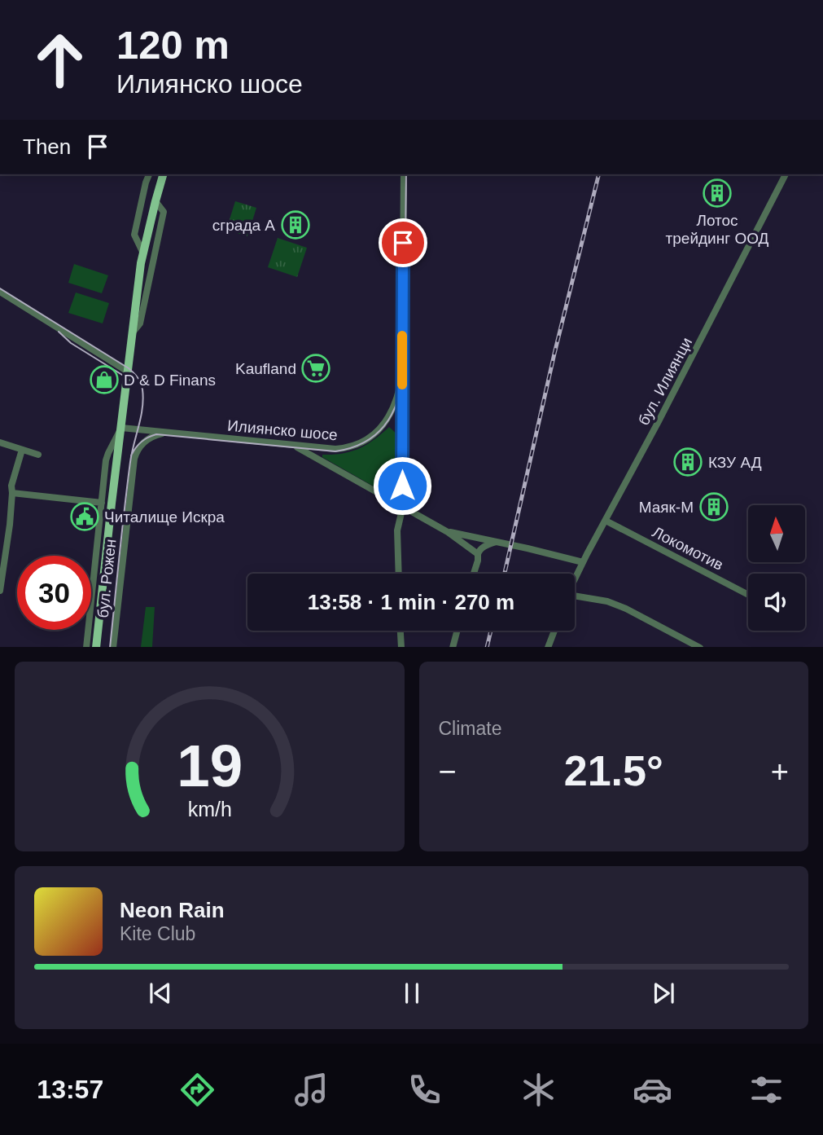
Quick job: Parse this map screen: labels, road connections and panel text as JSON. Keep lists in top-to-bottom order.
{
  "streets": {
    "main road": ["бул. Рожен"],
    "street": ["бул. Илиянци", "Илиянско шосе", "Локомотив"]
  },
  "crossings": [
    ["бул. Илиянци", "Локомотив"],
    ["Илиянско шосе", "бул. Рожен"]
  ],
  "places": {
    "building": [
      "Лотос трейдинг ООД",
      "сграда А",
      "КЗУ АД",
      "Маяк-М"
    ],
    "supermarket": ["Kaufland"],
    "shop": ["D & D Finans"],
    "public building": ["Читалище Искра"]
  },
  "north": "top",
  "page": {
    "turn": ["120 m", "Илиянско шосе"],
    "then": "Then",
    "limit": "30",
    "trip": "13:58 · 1 min · 270 m",
    "tile": "Climate",
    "heat": ["−", "21.5°", "+"],
    "song": ["Neon Rain", "Kite Club"],
    "tabs": "13:57",
    "gauge": ["19", "km/h"]
  }
}
